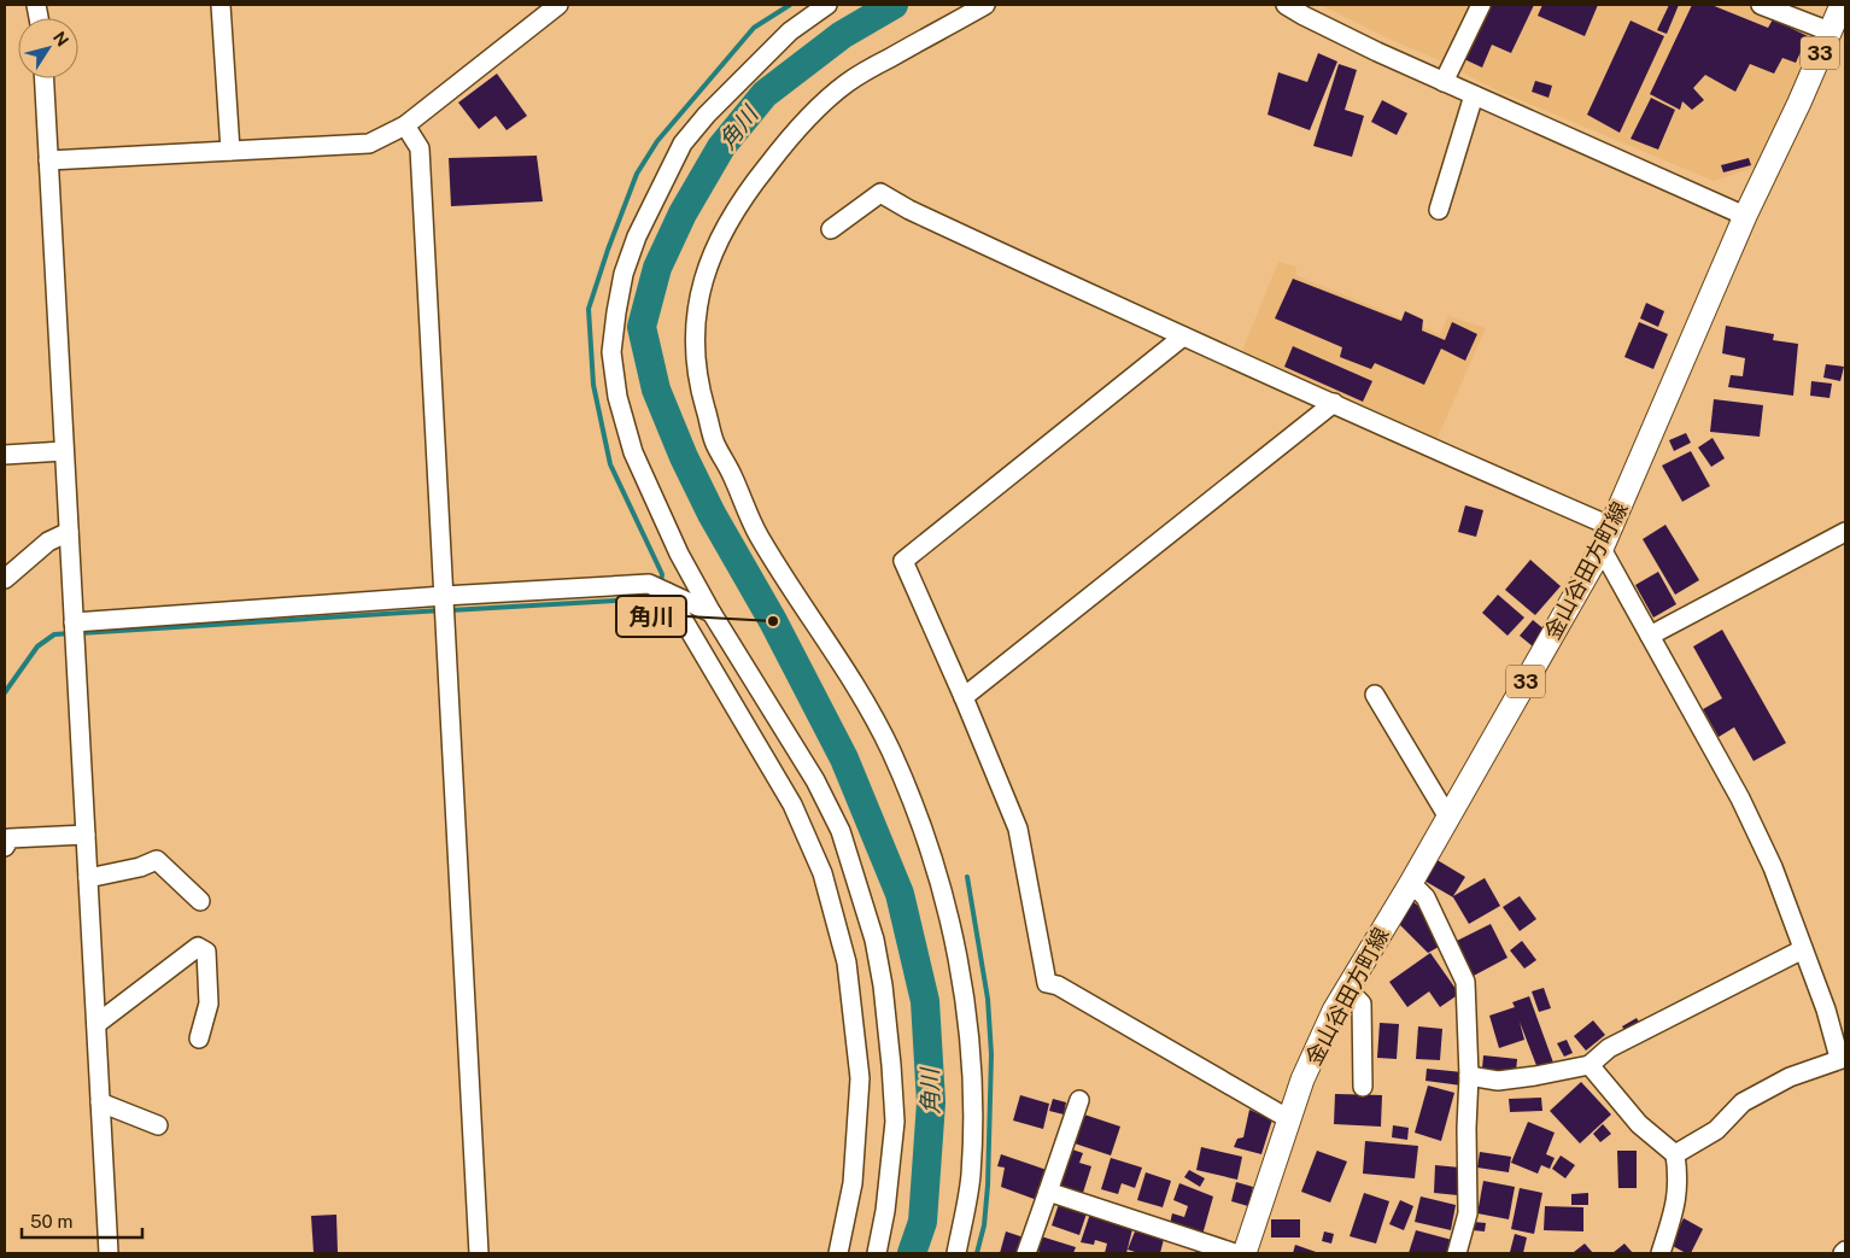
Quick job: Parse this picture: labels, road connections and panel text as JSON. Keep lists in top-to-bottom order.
{
  "streets": {
    "main road": ["33", "金山谷田方町線"]
  },
  "water": ["角川"],
  "places": ["角川"],
  "scale_bar": "50 m",
  "north": "top right"
}
